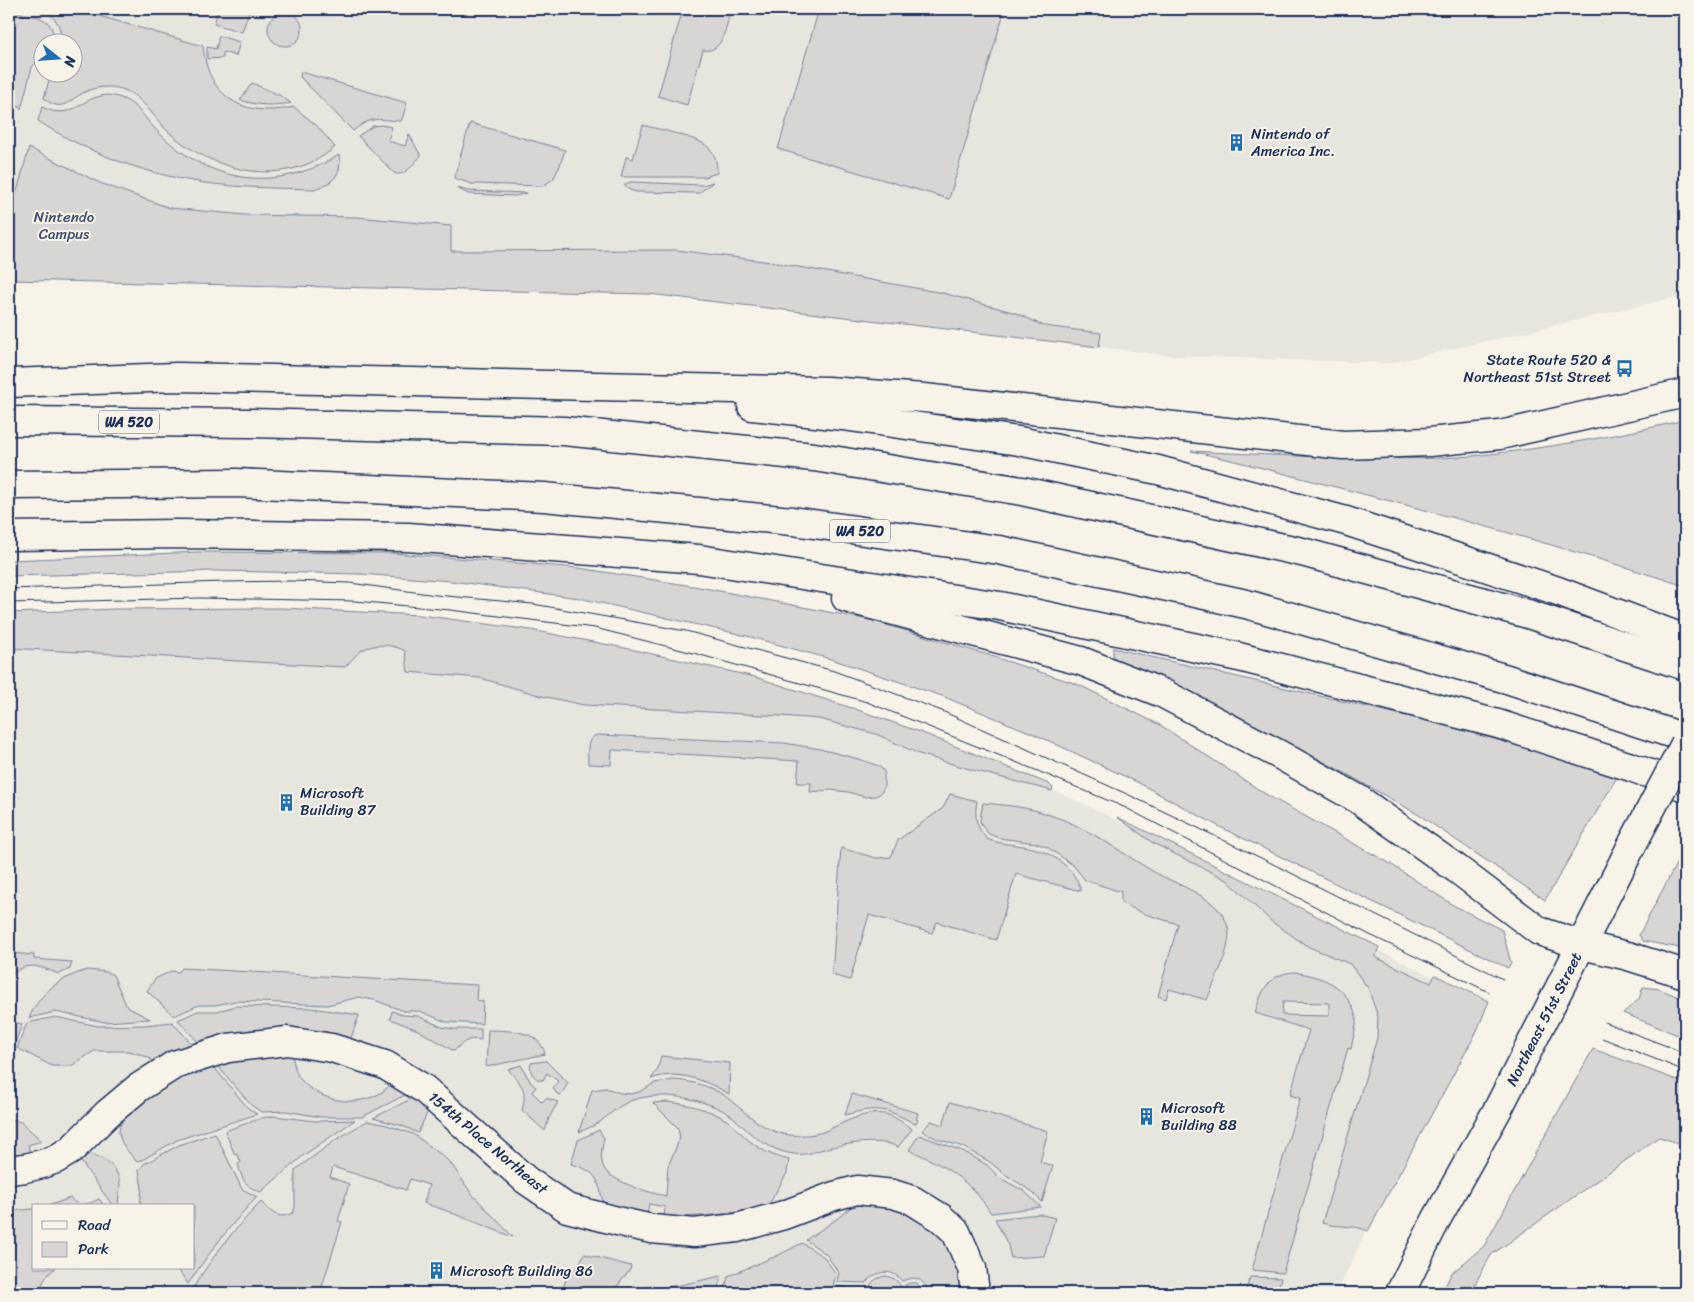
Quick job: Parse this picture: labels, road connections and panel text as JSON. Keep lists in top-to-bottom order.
{
  "streets": {
    "main road": ["WA 520", "Northeast 51st Street", "154th Place Northeast"]
  },
  "parks": ["Nintendo Campus"],
  "places": {
    "building": [
      "Nintendo of America Inc.",
      "Microsoft Building 87",
      "Microsoft Building 88",
      "Microsoft Building 86"
    ],
    "bus stop": ["State Route 520 & Northeast 51st Street"]
  },
  "legend": ["Road", "Park"],
  "north": "right"
}
